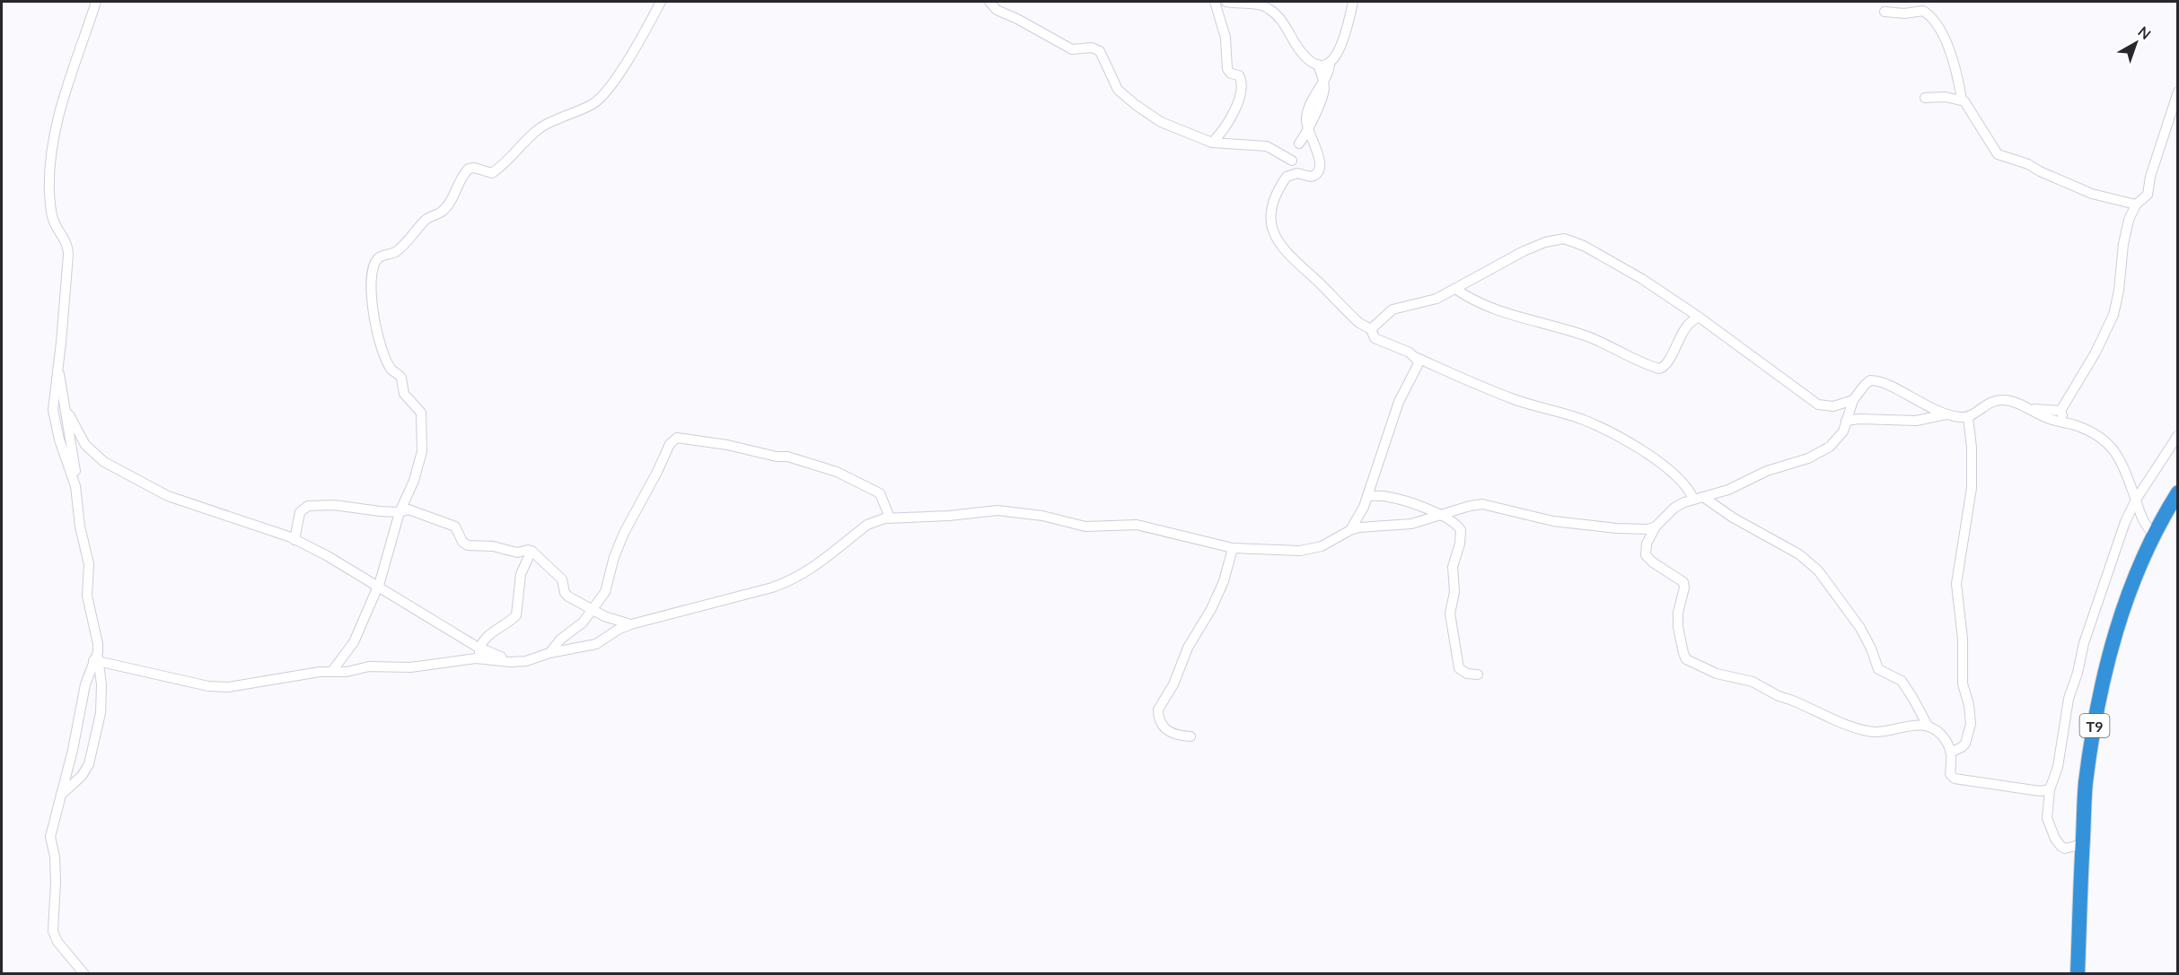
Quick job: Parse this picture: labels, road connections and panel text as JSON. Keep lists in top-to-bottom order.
{
  "streets": {
    "highway": ["T9"]
  },
  "north": "top right"
}
